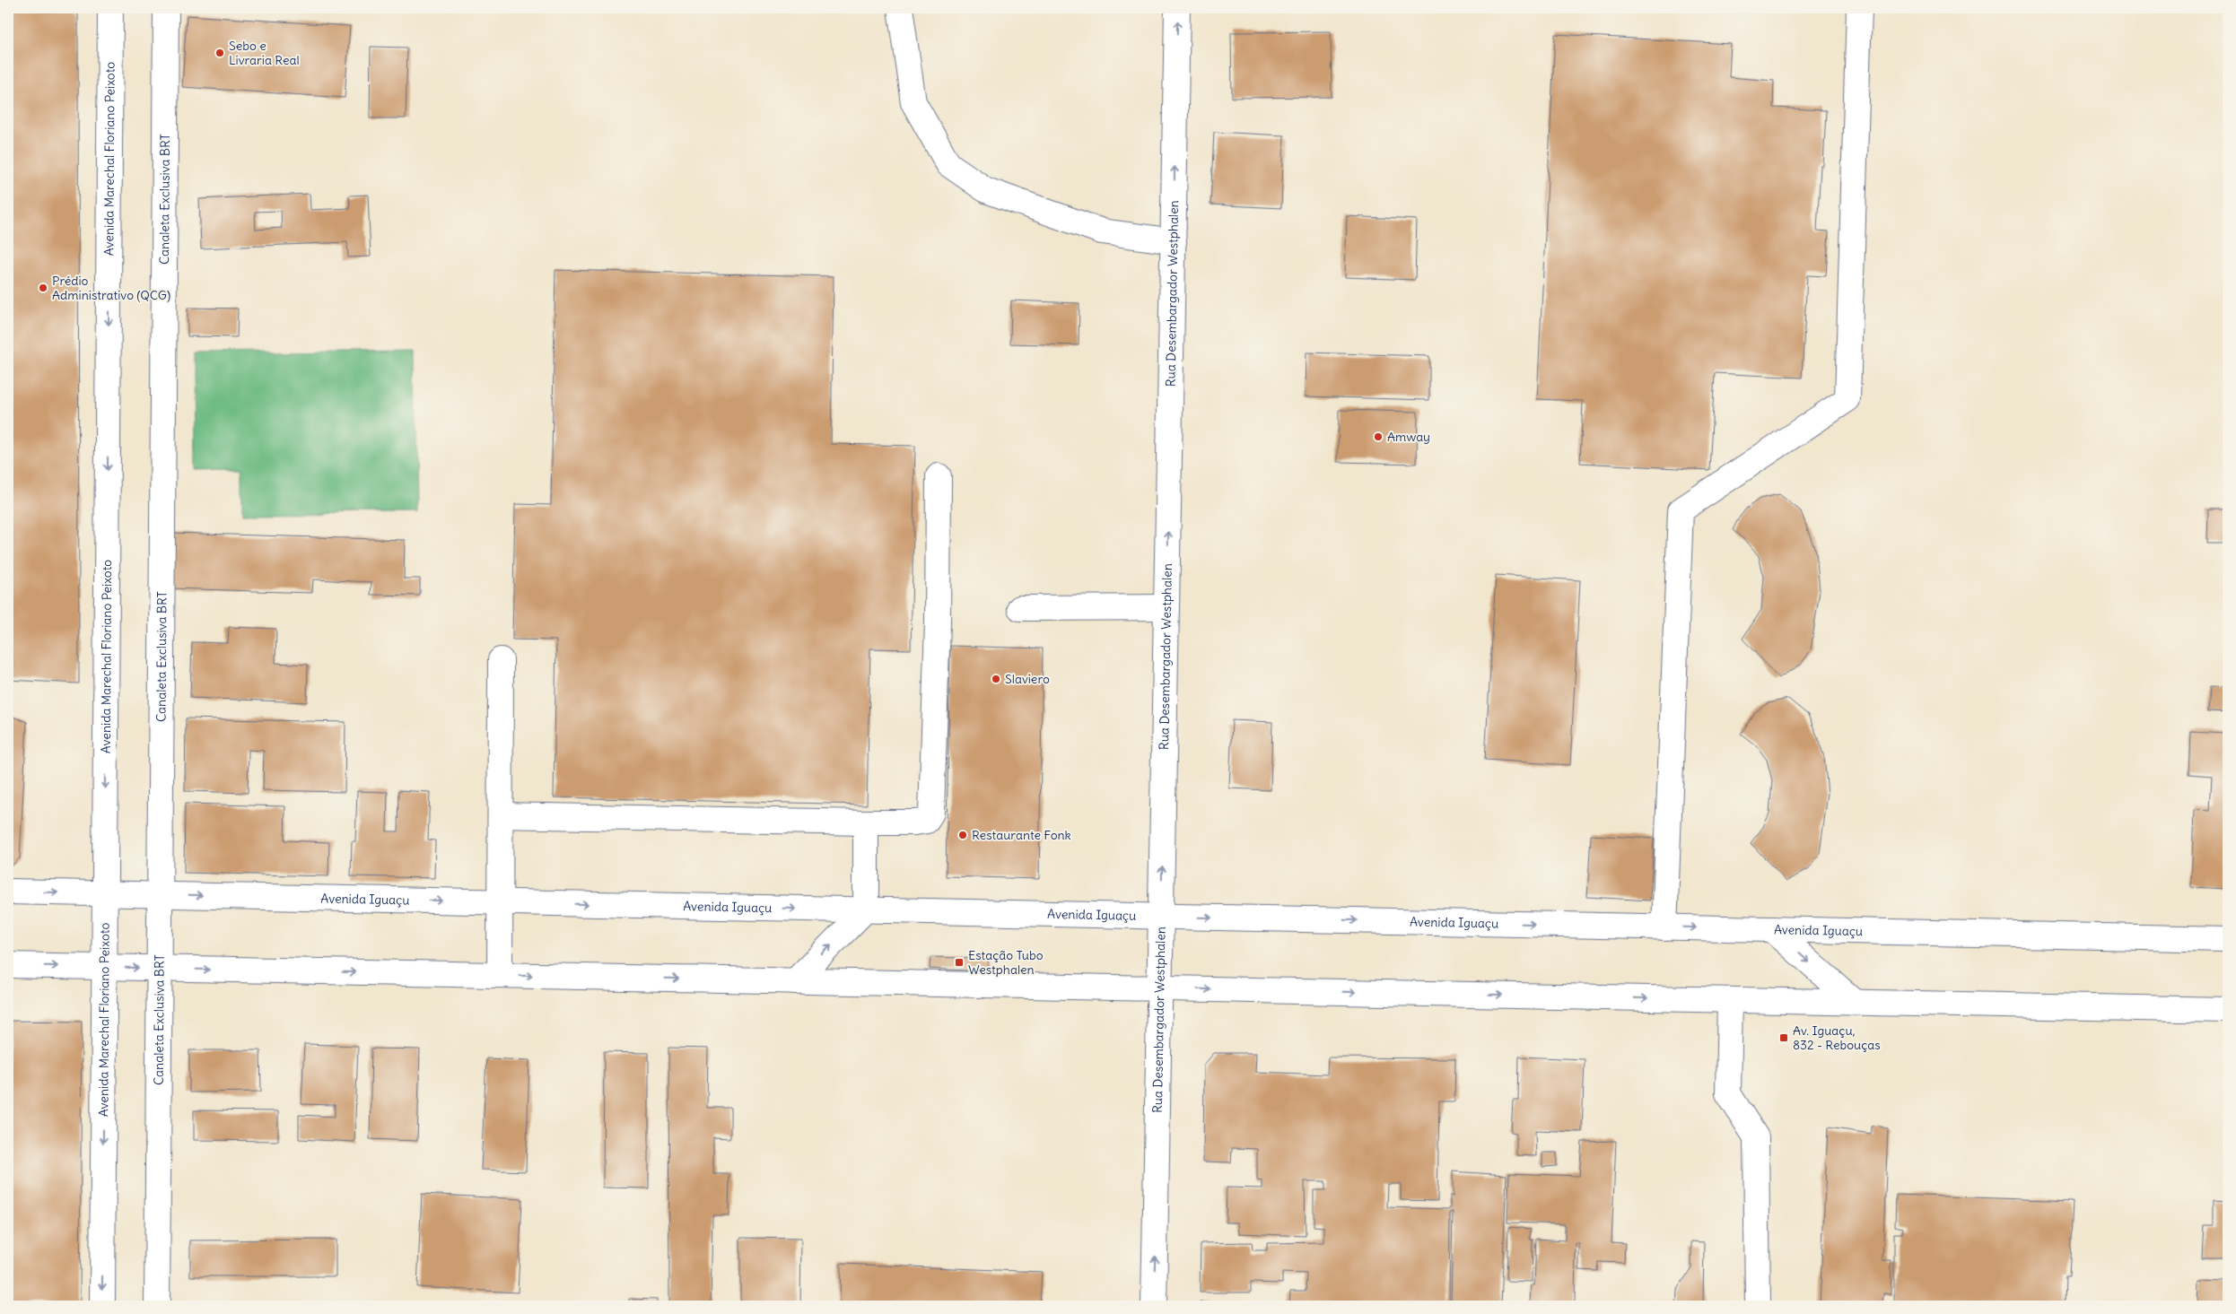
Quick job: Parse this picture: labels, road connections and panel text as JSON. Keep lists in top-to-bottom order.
{
  "streets": {
    "main road": [
      "Avenida Marechal Floriano Peixoto",
      "Canaleta Exclusiva BRT",
      "Rua Desembargador Westphalen",
      "Avenida Iguaçu"
    ]
  },
  "crossings": [
    ["Avenida Marechal Floriano Peixoto", "Avenida Iguaçu"],
    ["Canaleta Exclusiva BRT", "Avenida Iguaçu"],
    ["Rua Desembargador Westphalen", "Avenida Iguaçu"]
  ],
  "one_way": ["Avenida Marechal Floriano Peixoto", "Rua Desembargador Westphalen"],
  "places": {
    "other": [
      "Sebo e Livraria Real",
      "Prédio Administrativo (QCG)",
      "Amway",
      "Slaviero",
      "Restaurante Fonk"
    ],
    "transit": ["Estação Tubo Westphalen", "Av. Iguaçu, 832 - Rebouças"]
  }
}
